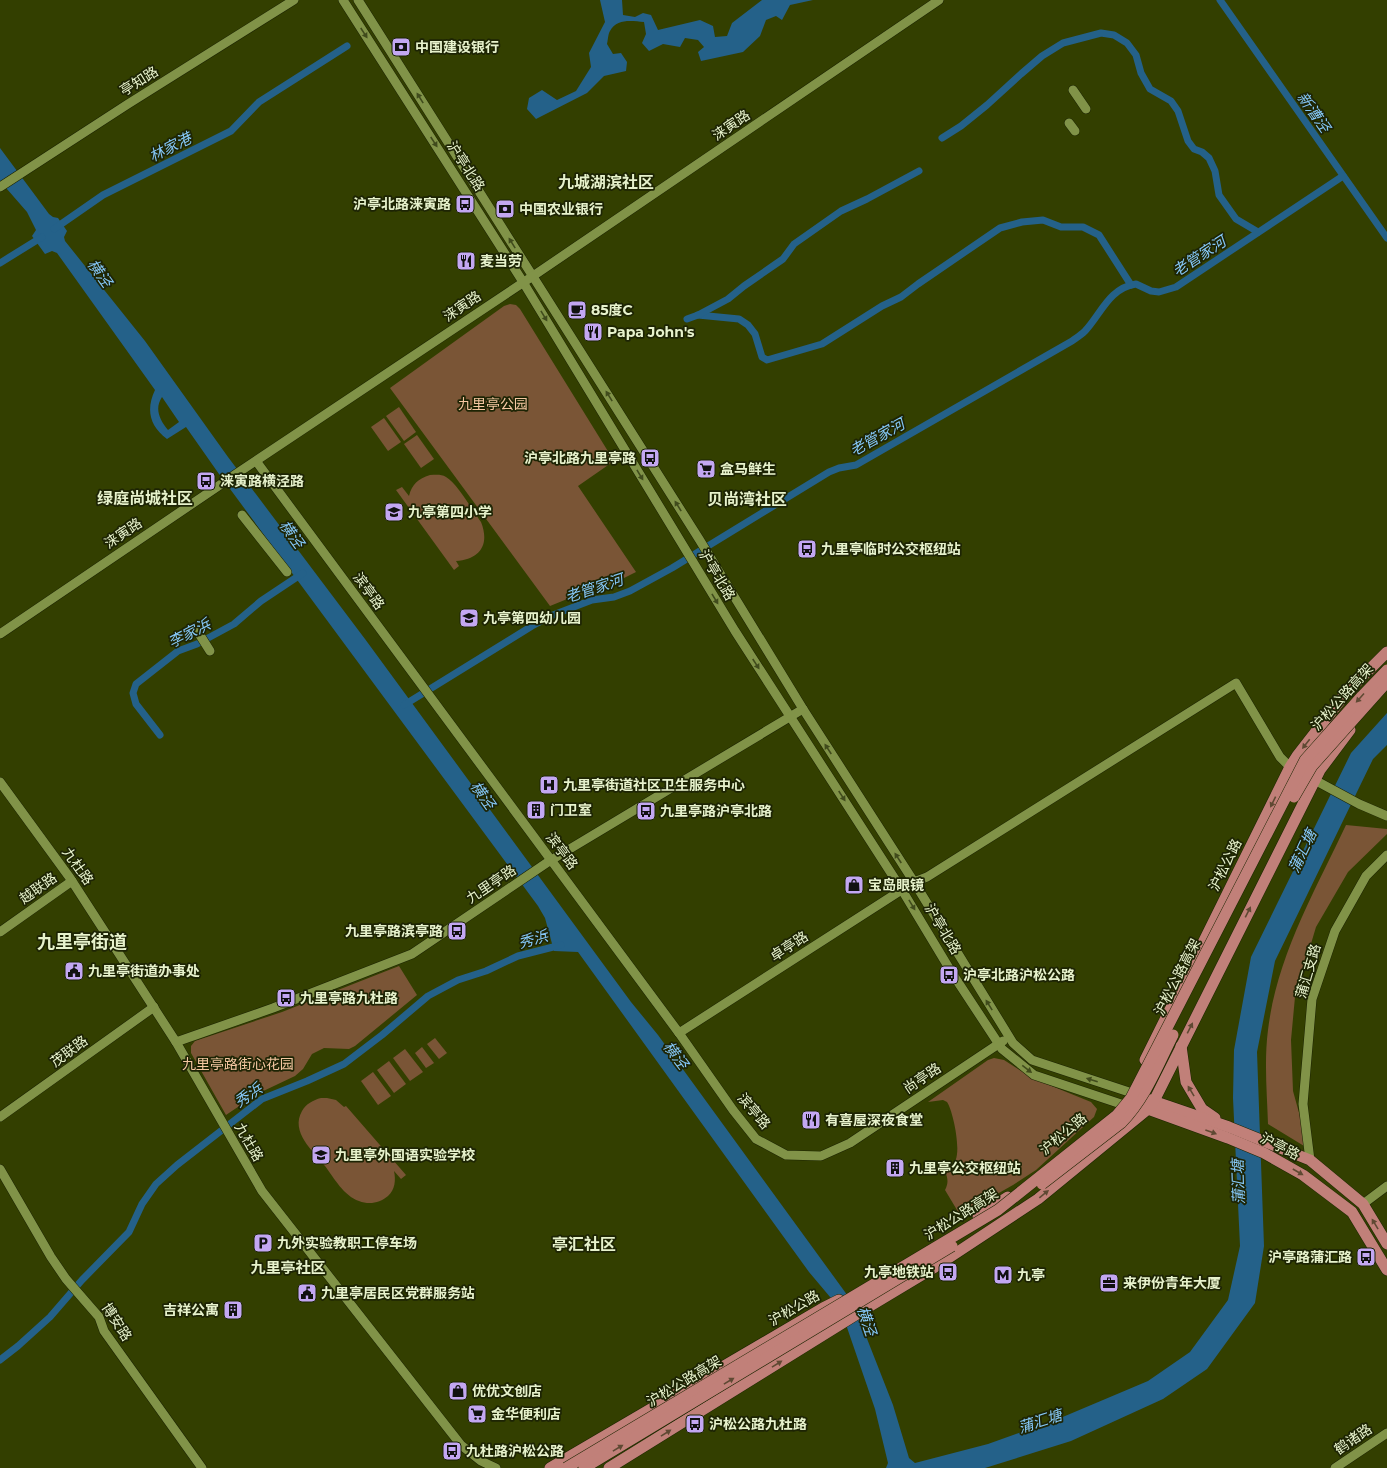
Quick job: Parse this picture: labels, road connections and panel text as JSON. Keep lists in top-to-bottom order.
{
  "streets": {
    "main road": ["沪松公路高架", "沪松公路", "沪亭路"],
    "street": [
      "亭知路",
      "涞寅路",
      "沪亭北路",
      "滨亭路",
      "九杜路",
      "九里亭路",
      "越联路",
      "卓亭路",
      "蒲汇支路",
      "茂联路",
      "尚亭路",
      "博安路",
      "鹤诸路"
    ]
  },
  "crossings": [
    ["涞寅路", "沪亭北路"],
    ["涞寅路", "滨亭路"],
    ["沪亭北路", "沪松公路"],
    ["沪亭北路", "九里亭路"],
    ["沪亭北路", "卓亭路"],
    ["沪亭北路", "尚亭路"],
    ["沪亭北路", "沪亭路"],
    ["滨亭路", "九里亭路"],
    ["滨亭路", "卓亭路"],
    ["滨亭路", "尚亭路"],
    ["沪松公路", "卓亭路"],
    ["沪松公路", "沪亭路"],
    ["九杜路", "九里亭路"],
    ["九杜路", "越联路"],
    ["九杜路", "茂联路"],
    ["蒲汇支路", "沪亭路"]
  ],
  "districts": [
    "九城湖滨社区",
    "绿庭尚城社区",
    "贝尚湾社区",
    "九里亭街道",
    "亭汇社区",
    "九里亭社区"
  ],
  "water": [
    "新漕泾",
    "林家港",
    "老管家河",
    "横泾",
    "李家浜",
    "蒲汇塘",
    "秀浜"
  ],
  "parks": ["九里亭公园", "九里亭路街心花园"],
  "places": {
    "bank": ["中国建设银行", "中国农业银行"],
    "bus stop": [
      "沪亭北路涞寅路",
      "沪亭北路九里亭路",
      "涞寅路横泾路",
      "九里亭临时公交枢纽站",
      "九里亭路沪亭北路",
      "九里亭路滨亭路",
      "沪亭北路沪松公路",
      "九里亭路九杜路",
      "沪亭路蒲汇路",
      "九亭地铁站",
      "沪松公路九杜路",
      "九杜路沪松公路"
    ],
    "restaurant": ["麦当劳", "Papa John's", "有喜屋深夜食堂"],
    "cafe": ["85度C"],
    "supermarket": ["盒马鲜生", "金华便利店"],
    "school or university": ["九亭第四小学", "九亭第四幼儿园", "九里亭外国语实验学校"],
    "hospital": ["九里亭街道社区卫生服务中心"],
    "building": ["门卫室", "九里亭公交枢纽站", "吉祥公寓"],
    "shop": ["宝岛眼镜", "优优文创店"],
    "public building": ["九里亭街道办事处", "九里亭居民区党群服务站"],
    "parking": ["九外实验教职工停车场"],
    "metro station": ["九亭"],
    "office": ["来伊份青年大厦"]
  }
}
